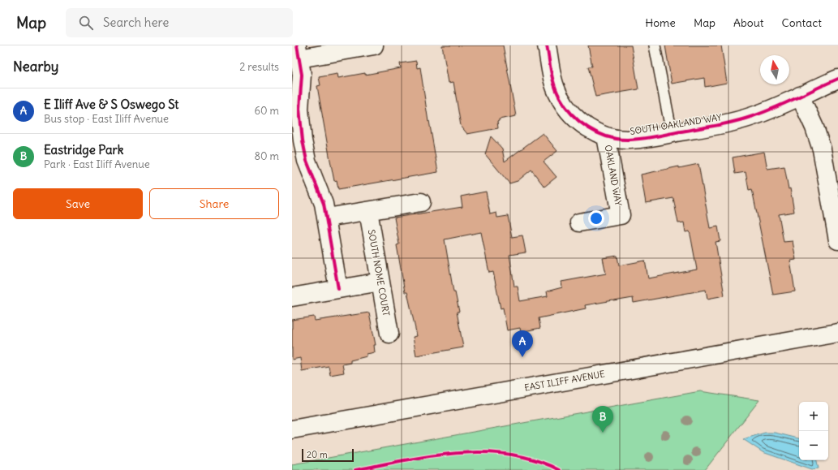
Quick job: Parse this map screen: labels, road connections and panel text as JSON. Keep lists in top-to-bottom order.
{
  "streets": {
    "street": [
      "SOUTH OAKLAND WAY",
      "OAKLAND WAY",
      "SOUTH NOME COURT",
      "EAST ILIFF AVENUE"
    ]
  },
  "crossings": [
    ["SOUTH OAKLAND WAY", "OAKLAND WAY"]
  ],
  "scale_bar": "20 m",
  "north": "top",
  "page": {
    "header": "Map",
    "search": "Search here",
    "nav": [
      "Home",
      "Map",
      "About",
      "Contact"
    ],
    "heading": ["Nearby", "2 results"],
    "list": [
      {
        "mark": "A",
        "name": "E Iliff Ave & S Oswego St",
        "note": "Bus stop · East Iliff Avenue",
        "value": "60 m"
      },
      {
        "mark": "B",
        "name": "Eastridge Park",
        "note": "Park · East Iliff Avenue",
        "value": "80 m"
      }
    ],
    "buttons": ["Save", "Share"],
    "pins": ["A", "B"],
    "map_buttons": ["+", "−"],
    "scale": "20 m"
  }
}
